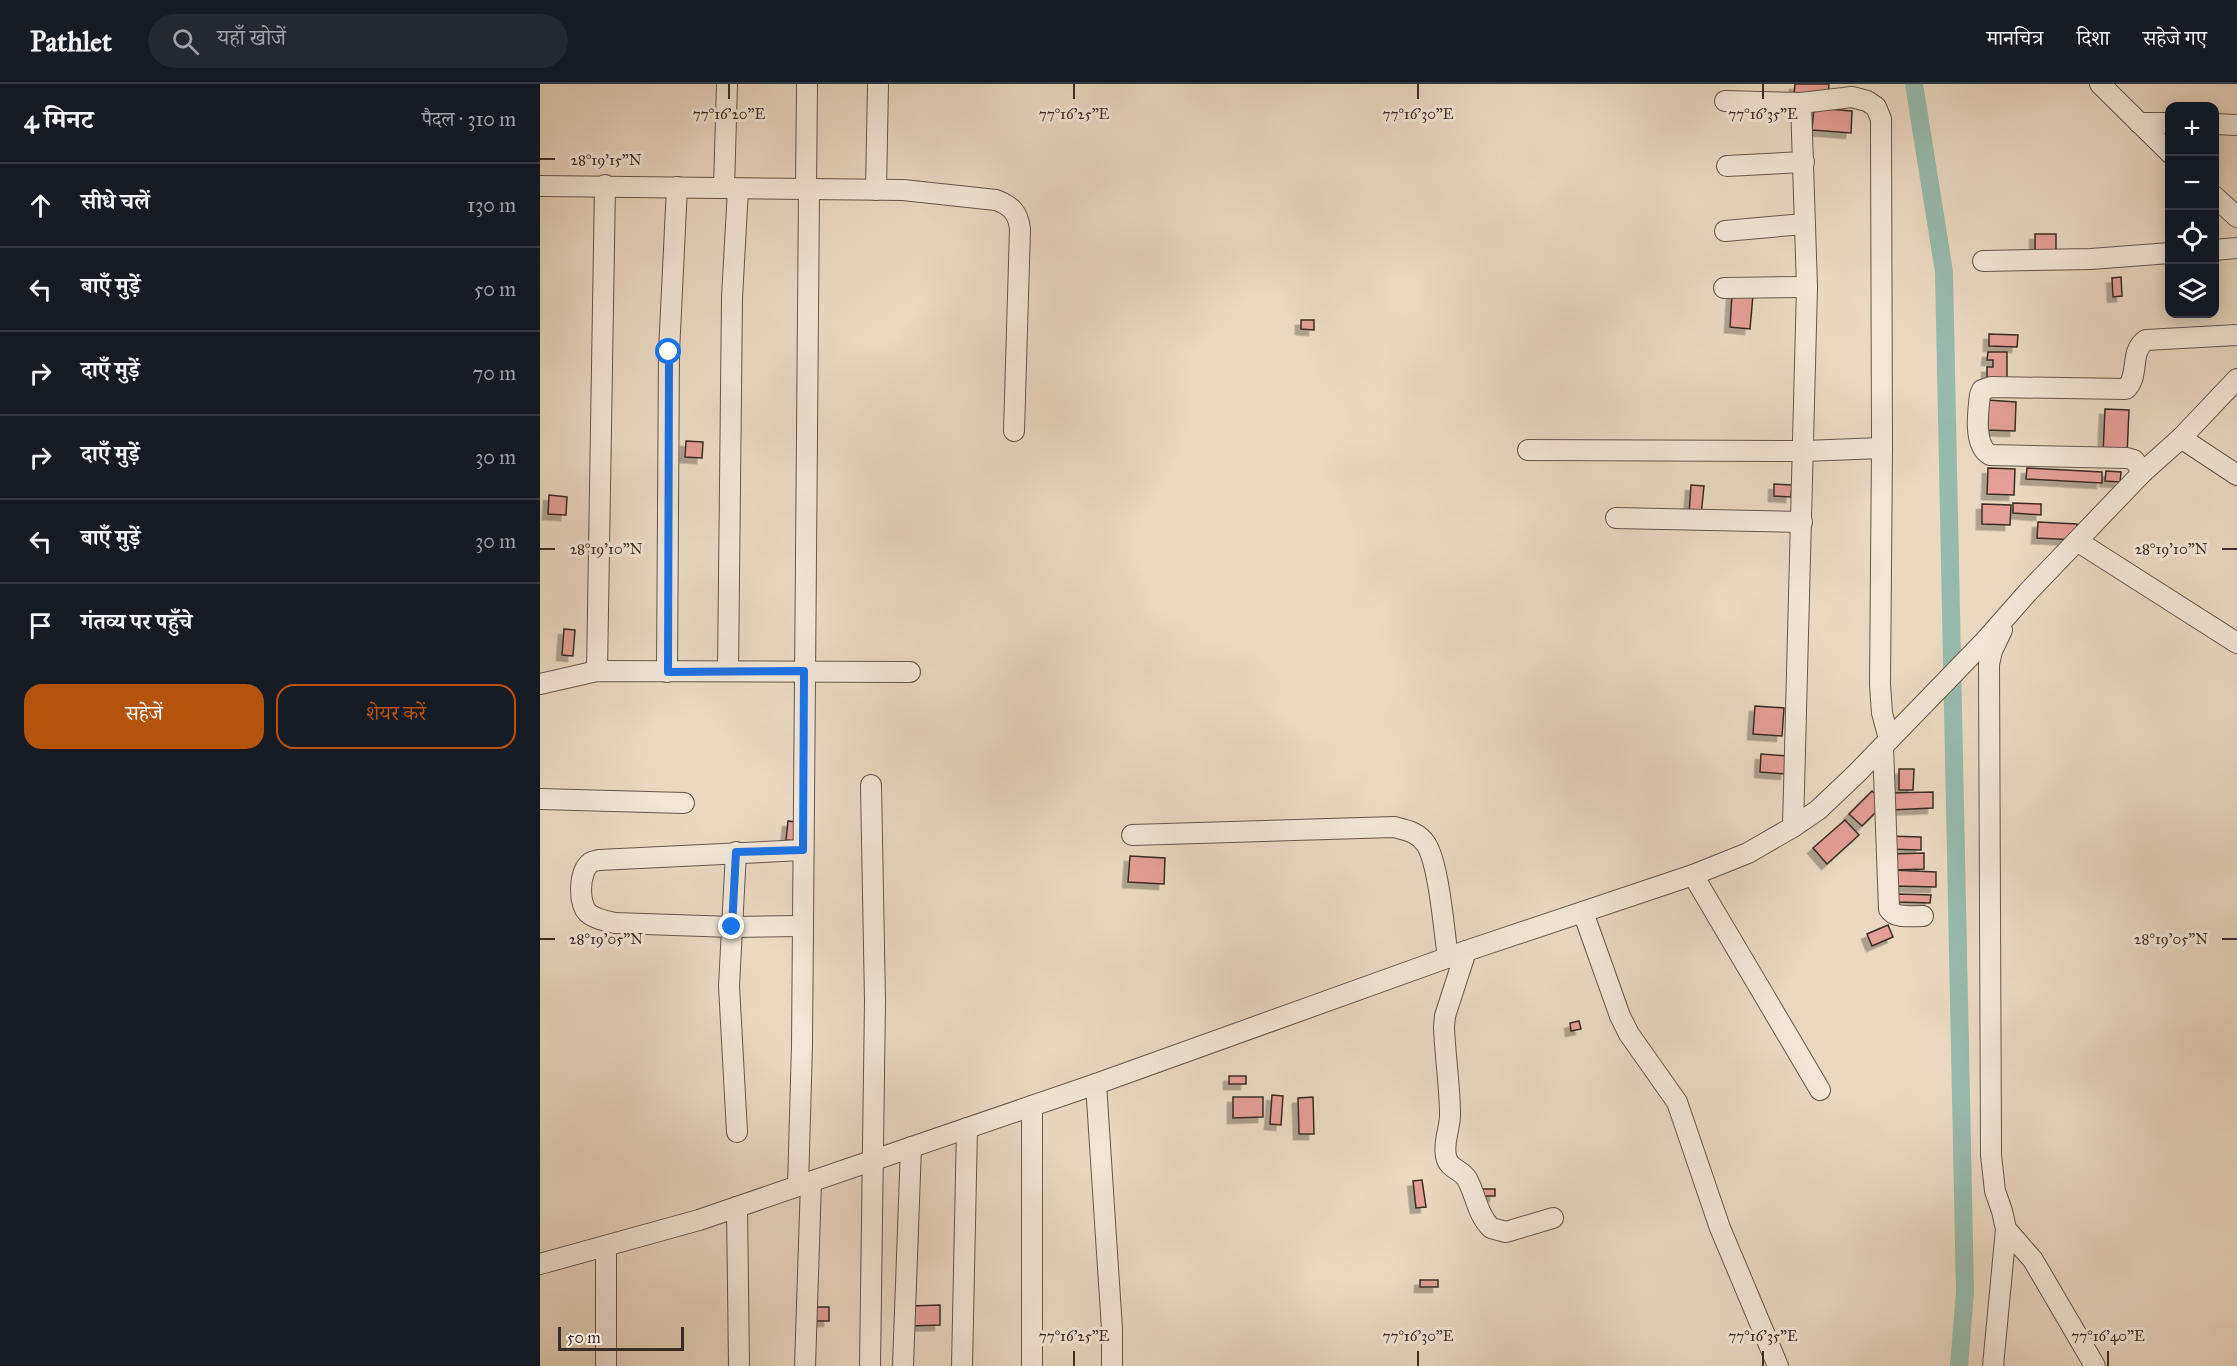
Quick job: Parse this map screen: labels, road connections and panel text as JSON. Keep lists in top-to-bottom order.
{
  "scale_bar": "50 m",
  "page": {
    "header": "Pathlet",
    "search": "यहाँ खोजें",
    "nav": ["मानचित्र", "दिशा", "सहेजे गए"],
    "heading": ["4 मिनट", "पैदल · 310 m"],
    "map_buttons": ["+", "−"],
    "list": [
      ["सीधे चलें", "130 m"],
      ["बाएँ मुड़ें", "50 m"],
      ["दाएँ मुड़ें", "70 m"],
      ["दाएँ मुड़ें", "30 m"],
      ["बाएँ मुड़ें", "30 m"],
      "गंतव्य पर पहुँचे"
    ],
    "buttons": ["सहेजें", "शेयर करें"],
    "scale": "50 m"
  },
  "coordinates": [
    "77°16'20\"E",
    "77°16'25\"E",
    "77°16'30\"E",
    "77°16'35\"E",
    "28°19'15\"N",
    "28°19'10\"N",
    "28°19'05\"N",
    "77°16'40\"E"
  ]
}
